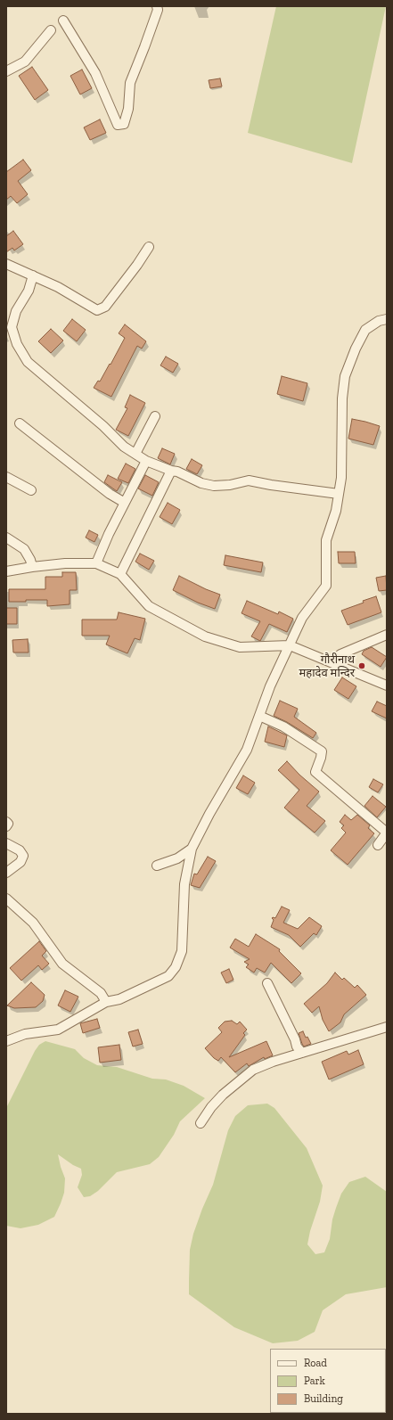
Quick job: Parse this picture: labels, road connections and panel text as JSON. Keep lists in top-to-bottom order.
{
  "places": ["गौरीनाथ महादेव मन्दिर"],
  "legend": ["Road", "Park", "Building"]
}
